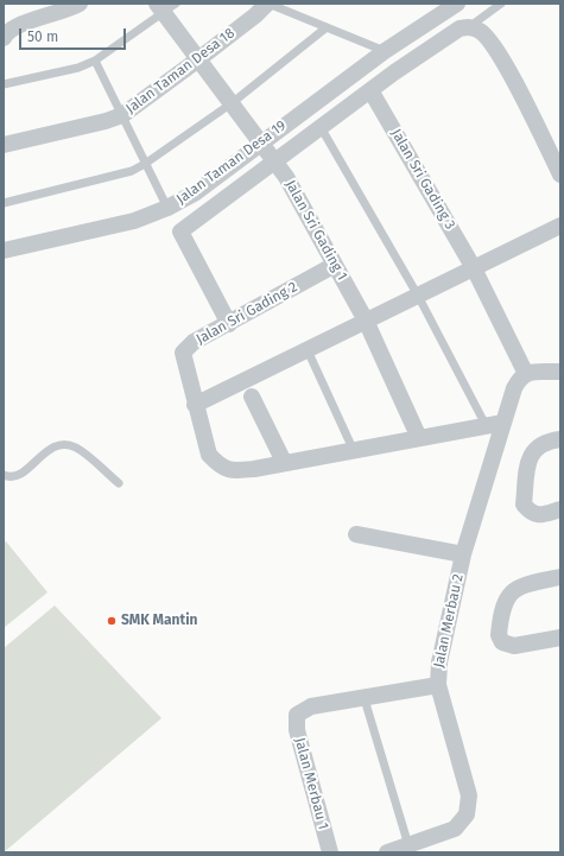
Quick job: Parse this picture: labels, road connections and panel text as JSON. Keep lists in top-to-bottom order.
{
  "streets": {
    "street": [
      "Jalan Taman Desa 18",
      "Jalan Taman Desa 19",
      "Jalan Sri Gading 3",
      "Jalan Sri Gading 1",
      "Jalan Sri Gading 2",
      "Jalan Merbau 2",
      "Jalan Merbau 1"
    ]
  },
  "crossings": [
    ["Jalan Taman Desa 18", "Jalan Sri Gading 1"],
    ["Jalan Taman Desa 19", "Jalan Sri Gading 1"],
    ["Jalan Sri Gading 3", "Jalan Merbau 2"],
    ["Jalan Sri Gading 1", "Jalan Sri Gading 2"]
  ],
  "places": ["SMK Mantin"],
  "scale_bar": "50 m"
}
